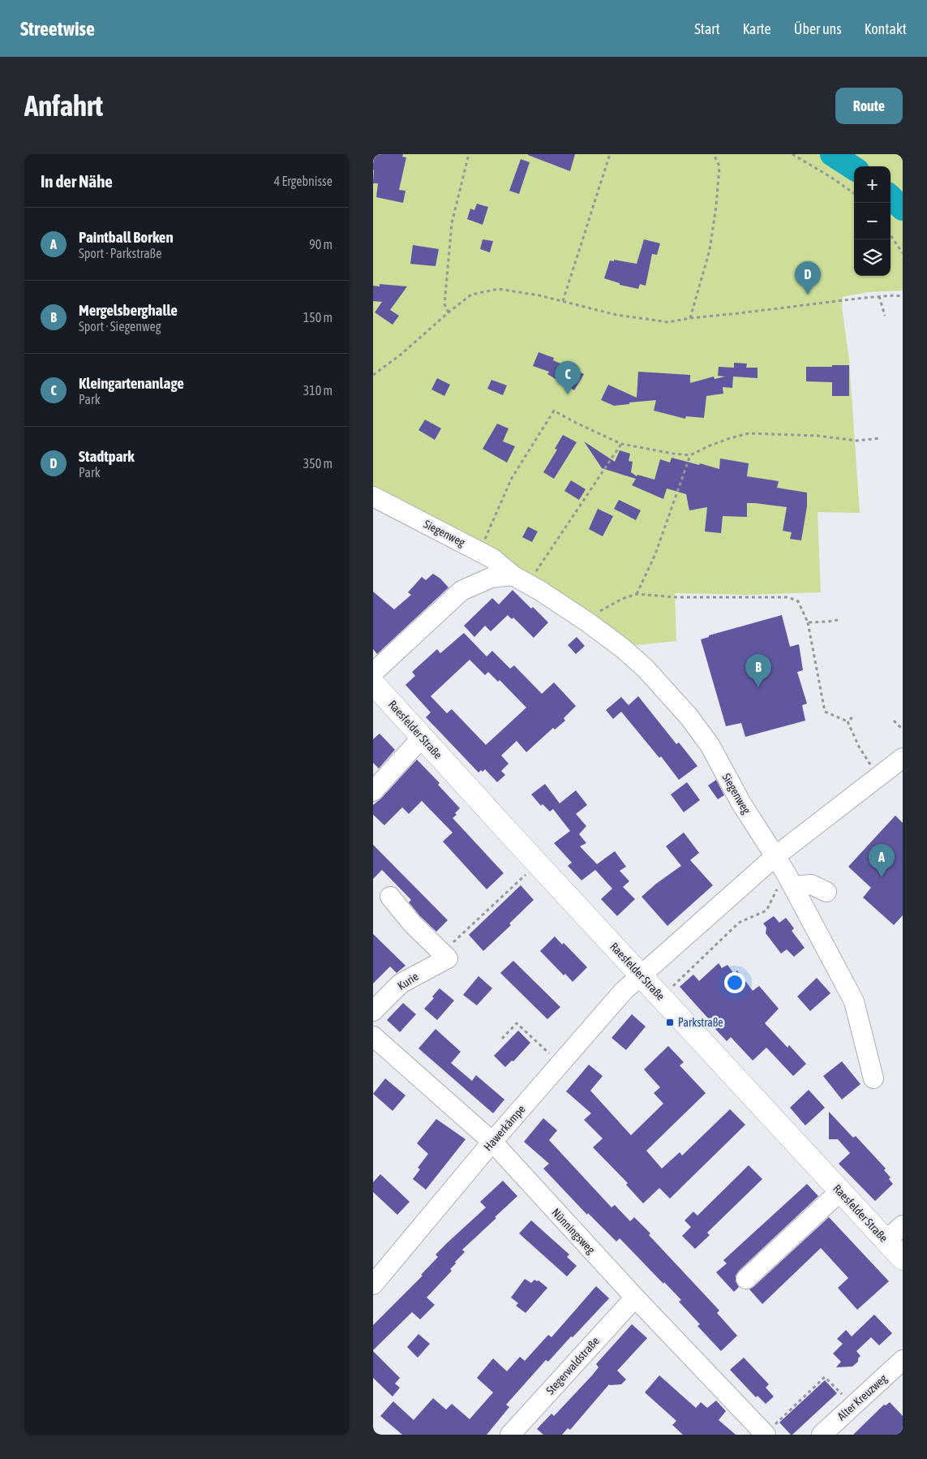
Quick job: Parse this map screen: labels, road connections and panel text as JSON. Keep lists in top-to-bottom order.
{
  "streets": {
    "main road": ["Raesfelder Straße"],
    "street": [
      "Siegenweg",
      "Kurie",
      "Hawerkämpe",
      "Nünningsweg",
      "Stegerwaldstraße",
      "Alter Kreuzweg"
    ]
  },
  "crossings": [
    ["Raesfelder Straße", "Hawerkämpe"],
    ["Hawerkämpe", "Nünningsweg"],
    ["Nünningsweg", "Stegerwaldstraße"]
  ],
  "places": {
    "transit": ["Parkstraße"]
  },
  "page": {
    "header": "Streetwise",
    "nav": [
      "Start",
      "Karte",
      "Über uns",
      "Kontakt"
    ],
    "buttons": "Route",
    "title": "Anfahrt",
    "heading": ["In der Nähe", "4 Ergebnisse"],
    "map_buttons": ["+", "−"],
    "list": [
      {
        "mark": "A",
        "name": "Paintball Borken",
        "note": "Sport · Parkstraße",
        "value": "90 m"
      },
      {
        "mark": "B",
        "name": "Mergelsberghalle",
        "note": "Sport · Siegenweg",
        "value": "150 m"
      },
      {
        "mark": "C",
        "name": "Kleingartenanlage",
        "note": "Park",
        "value": "310 m"
      },
      {
        "mark": "D",
        "name": "Stadtpark",
        "note": "Park",
        "value": "350 m"
      }
    ],
    "pins": [
      "D",
      "C",
      "B",
      "A"
    ]
  }
}
